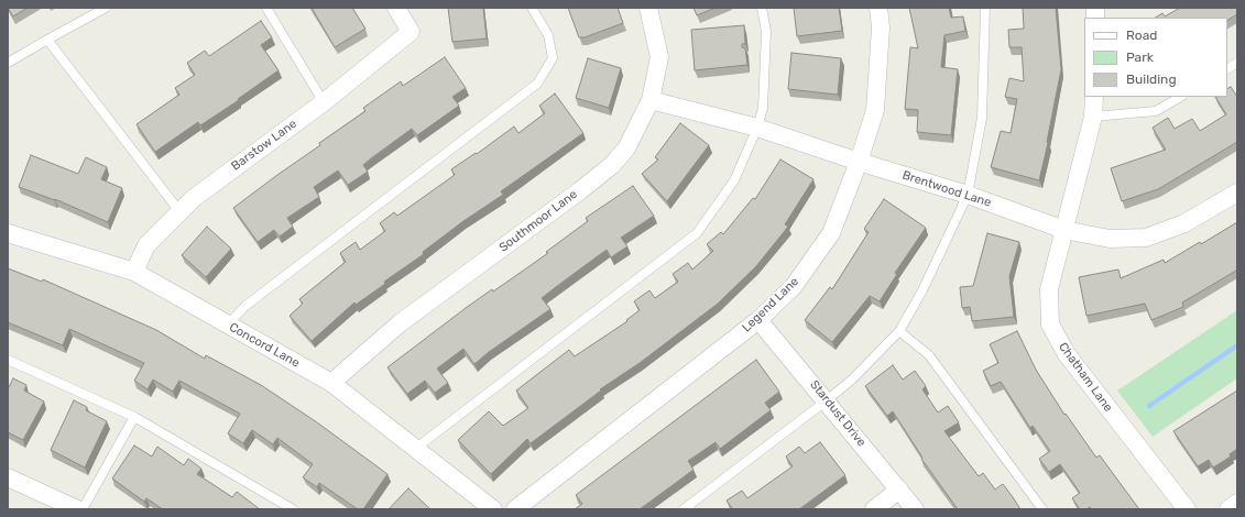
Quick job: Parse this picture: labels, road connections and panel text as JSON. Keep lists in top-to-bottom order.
{
  "streets": {
    "street": [
      "Barstow Lane",
      "Brentwood Lane",
      "Southmoor Lane",
      "Legend Lane",
      "Concord Lane",
      "Chatham Lane",
      "Stardust Drive"
    ]
  },
  "crossings": [
    ["Barstow Lane", "Concord Lane"],
    ["Brentwood Lane", "Southmoor Lane"],
    ["Brentwood Lane", "Legend Lane"],
    ["Brentwood Lane", "Chatham Lane"],
    ["Southmoor Lane", "Concord Lane"],
    ["Legend Lane", "Stardust Drive"]
  ],
  "legend": ["Road", "Park", "Building"]
}
